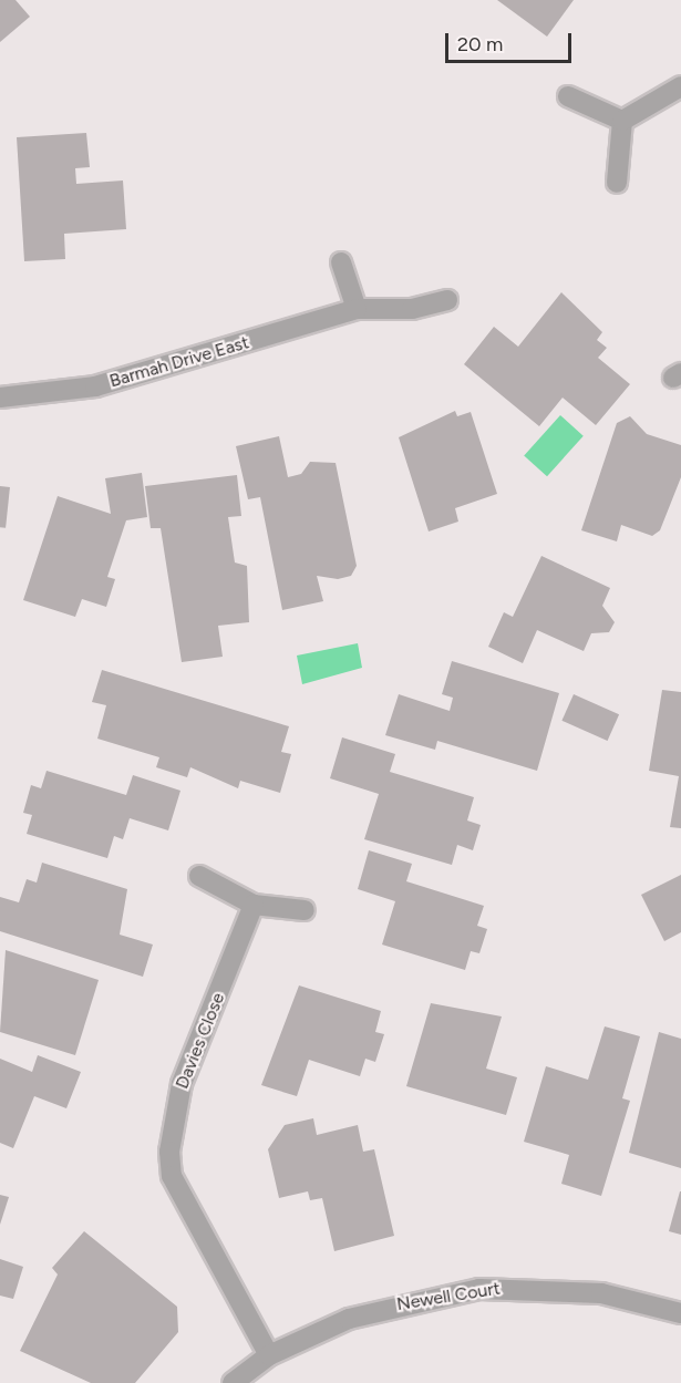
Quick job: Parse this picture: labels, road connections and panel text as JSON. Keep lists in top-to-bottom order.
{
  "streets": {
    "street": ["Barmah Drive East", "Davies Close", "Newell Court"]
  },
  "crossings": [
    ["Davies Close", "Newell Court"]
  ],
  "scale_bar": "20 m"
}
